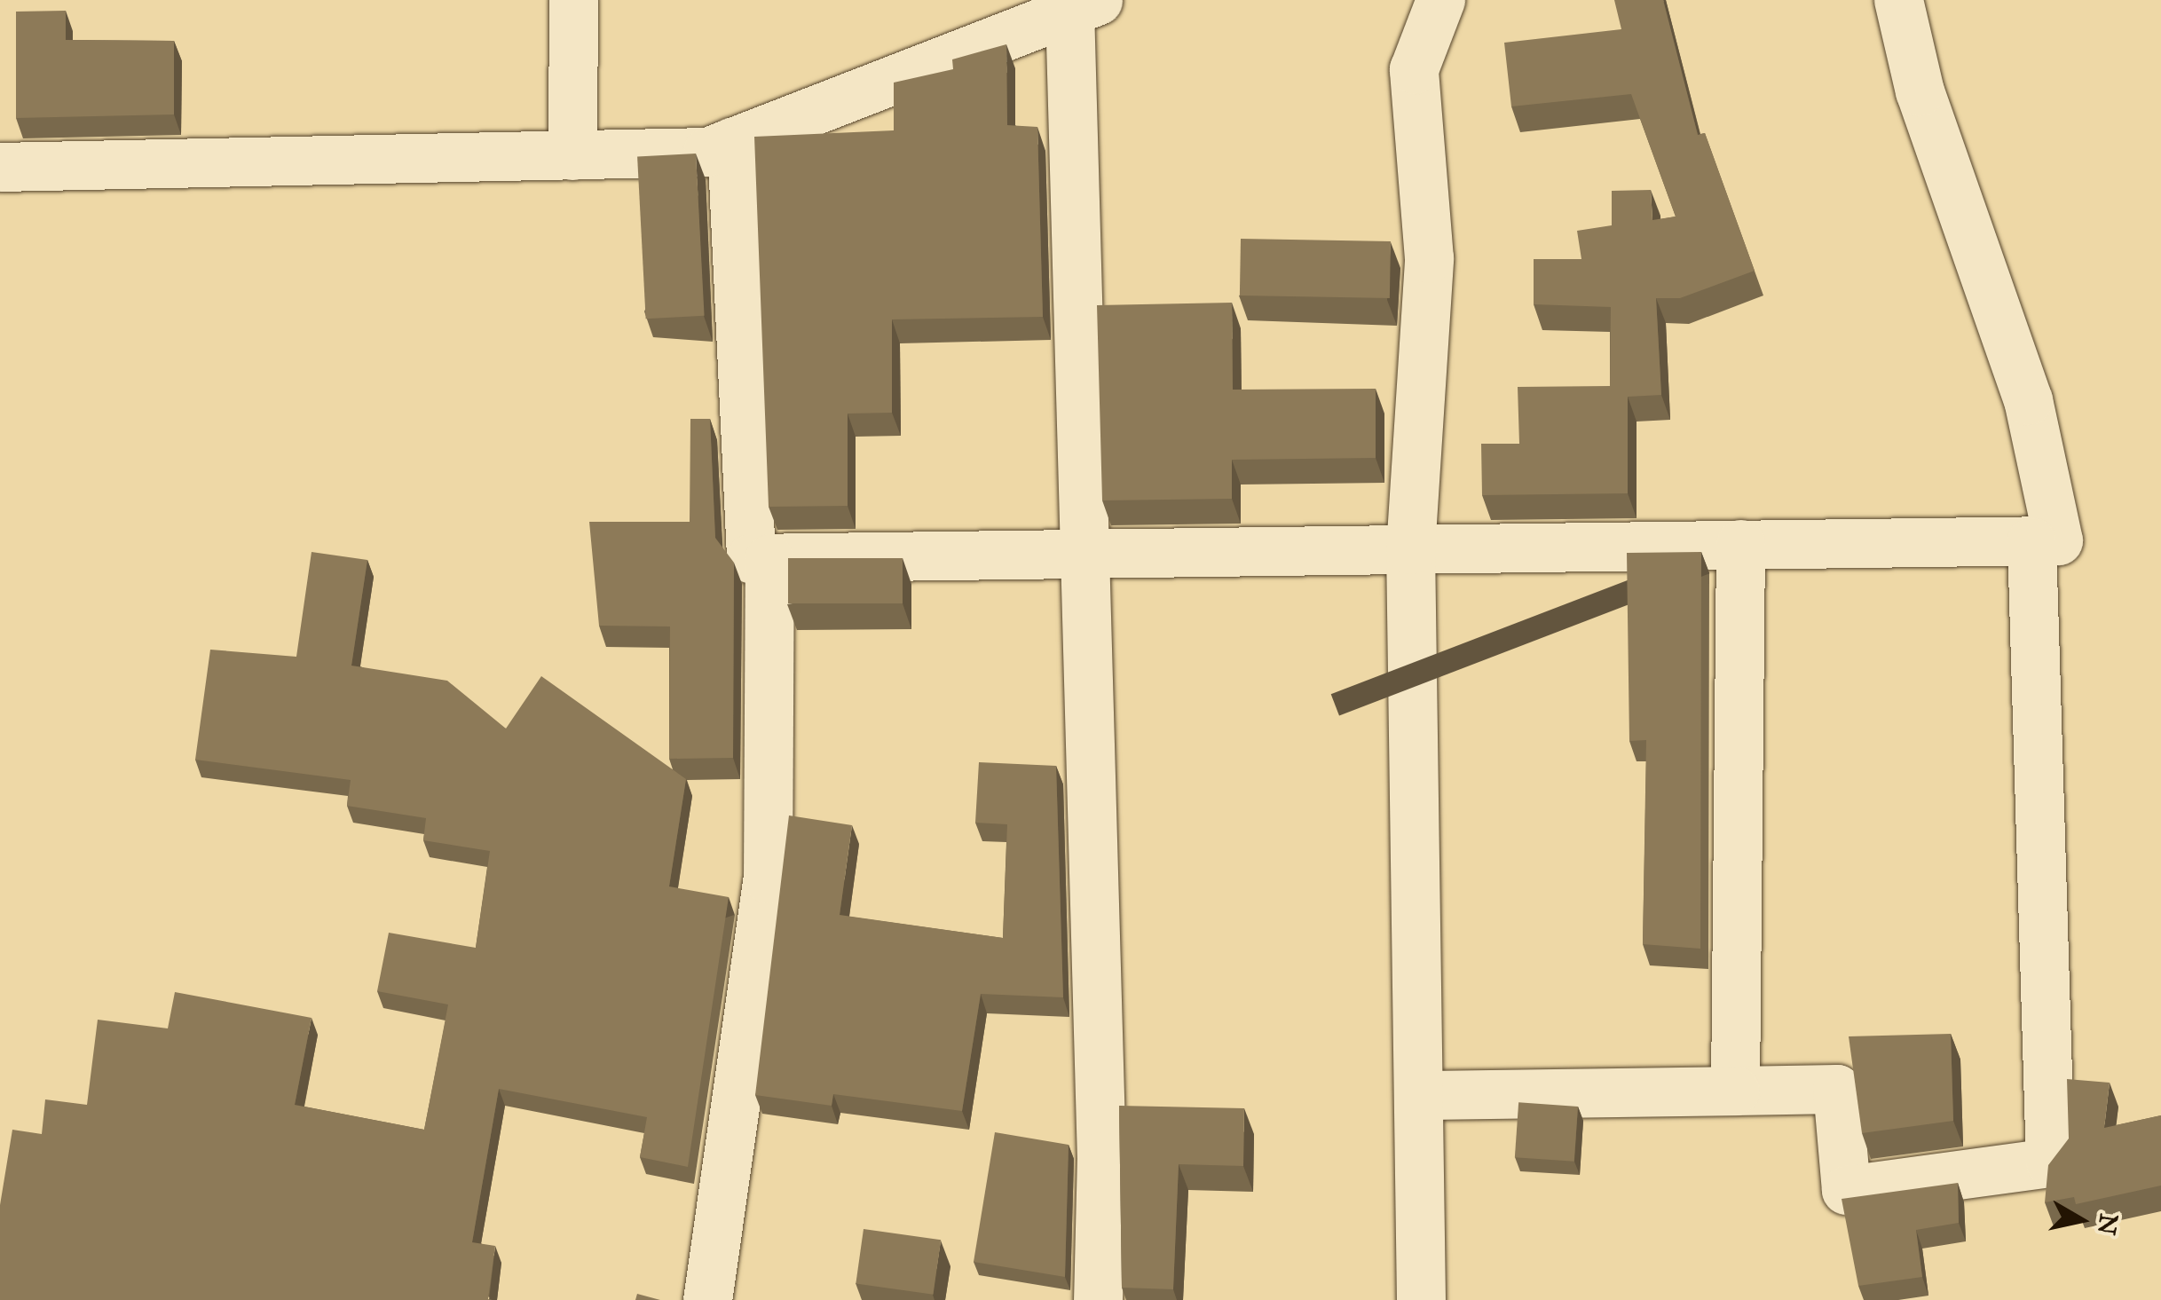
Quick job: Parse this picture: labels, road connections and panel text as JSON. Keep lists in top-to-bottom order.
{
  "north": "right"
}
